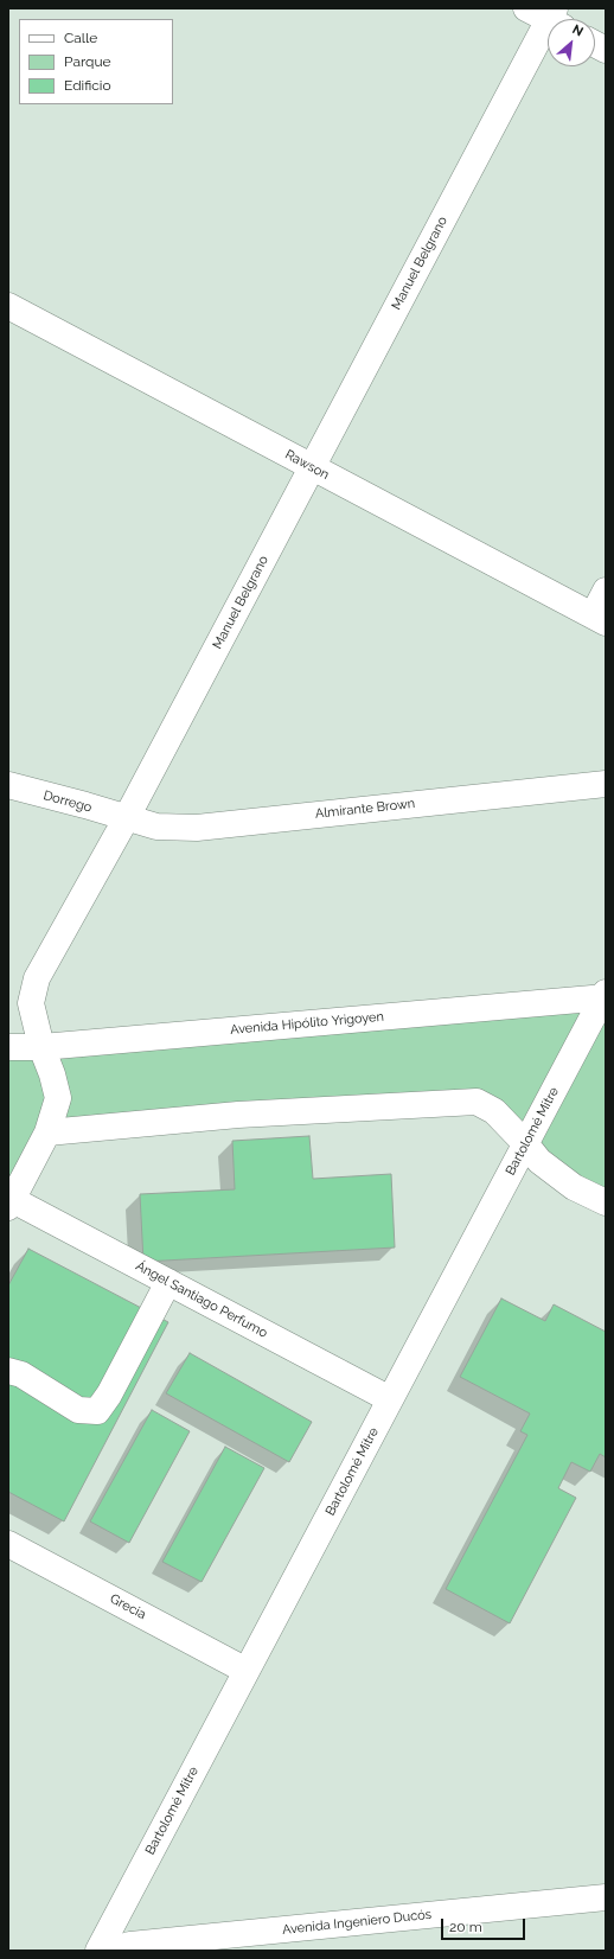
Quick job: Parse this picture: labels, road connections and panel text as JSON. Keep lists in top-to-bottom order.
{
  "streets": {
    "main road": [
      "Manuel Belgrano",
      "Rawson",
      "Dorrego",
      "Almirante Brown",
      "Avenida Hipólito Yrigoyen",
      "Bartolomé Mitre",
      "Ángel Santiago Perfumo",
      "Grecia",
      "Avenida Ingeniero Ducós"
    ]
  },
  "crossings": [
    ["Manuel Belgrano", "Rawson"],
    ["Manuel Belgrano", "Dorrego"],
    ["Manuel Belgrano", "Almirante Brown"],
    ["Manuel Belgrano", "Avenida Hipólito Yrigoyen"],
    ["Manuel Belgrano", "Ángel Santiago Perfumo"],
    ["Dorrego", "Almirante Brown"],
    ["Avenida Hipólito Yrigoyen", "Bartolomé Mitre"],
    ["Bartolomé Mitre", "Ángel Santiago Perfumo"],
    ["Bartolomé Mitre", "Grecia"]
  ],
  "legend": ["Calle", "Parque", "Edificio"],
  "scale_bar": "20 m",
  "north": "top right"
}
